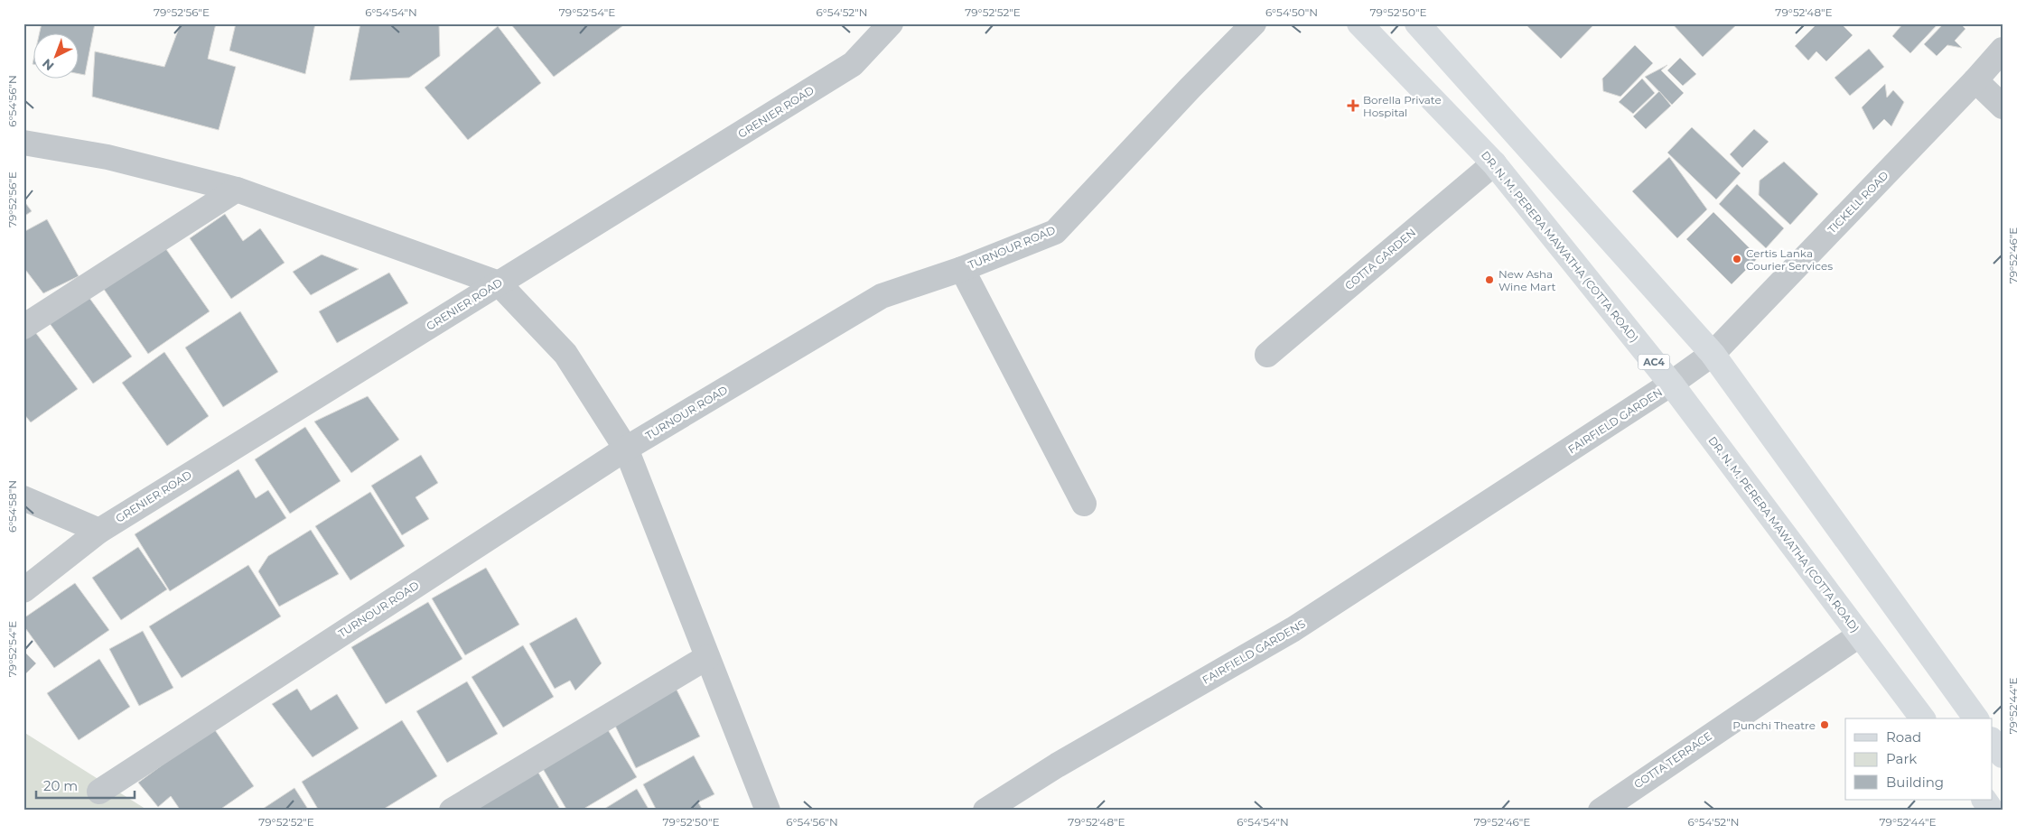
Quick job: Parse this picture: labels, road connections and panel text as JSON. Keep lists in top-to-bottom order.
{
  "streets": {
    "main road": ["DR. N. M. PERERA MAWATHA (COTTA ROAD)", "AC4"],
    "street": [
      "GRENIER ROAD",
      "TICKELL ROAD",
      "TURNOUR ROAD",
      "COTTA GARDEN",
      "FAIRFIELD GARDEN",
      "FAIRFIELD GARDENS",
      "COTTA TERRACE"
    ]
  },
  "crossings": [
    ["TICKELL ROAD", "FAIRFIELD GARDEN"],
    ["DR. N. M. PERERA MAWATHA (COTTA ROAD)", "COTTA GARDEN"],
    ["DR. N. M. PERERA MAWATHA (COTTA ROAD)", "FAIRFIELD GARDEN"],
    ["DR. N. M. PERERA MAWATHA (COTTA ROAD)", "COTTA TERRACE"],
    ["FAIRFIELD GARDEN", "FAIRFIELD GARDENS"]
  ],
  "places": {
    "health": ["Borella Private Hospital"],
    "other": ["Certis Lanka Courier Services", "New Asha Wine Mart", "Punchi Theatre"]
  },
  "legend": ["Road", "Park", "Building"],
  "scale_bar": "20 m",
  "north": "bottom left",
  "coordinates": [
    "79°52'56\"E",
    "6°54'54\"N",
    "79°52'54\"E",
    "6°54'52\"N",
    "79°52'52\"E",
    "6°54'50\"N",
    "79°52'50\"E",
    "79°52'48\"E",
    "6°54'56\"N",
    "79°52'46\"E",
    "6°54'58\"N",
    "79°52'44\"E"
  ]
}
